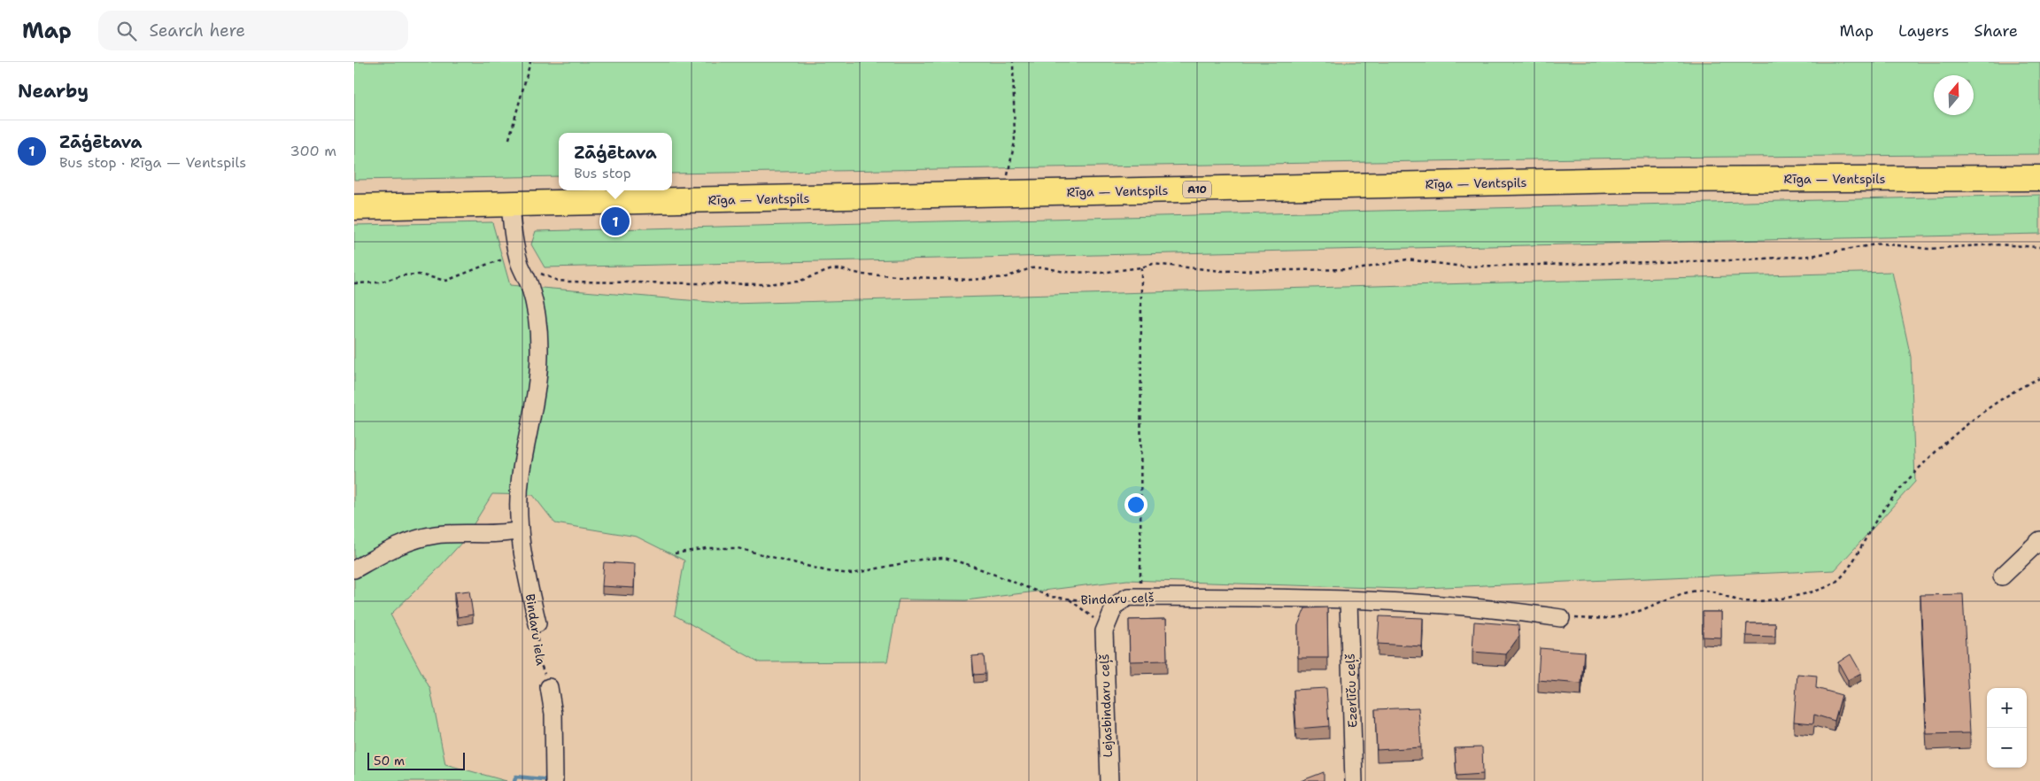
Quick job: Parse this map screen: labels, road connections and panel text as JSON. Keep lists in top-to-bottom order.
{
  "streets": {
    "highway": ["Rīga — Ventspils", "A10"],
    "street": [
      "Bindaru ceļš",
      "Bindaru iela",
      "Ezerlīču ceļš",
      "Lejasbindaru ceļš"
    ]
  },
  "crossings": [
    ["Rīga — Ventspils", "Bindaru iela"],
    ["Bindaru ceļš", "Ezerlīču ceļš"],
    ["Bindaru ceļš", "Lejasbindaru ceļš"]
  ],
  "scale_bar": "50 m",
  "north": "top",
  "page": {
    "header": "Map",
    "search": "Search here",
    "nav": ["Map", "Layers", "Share"],
    "heading": "Nearby",
    "list": [
      {
        "mark": "1",
        "name": "Zāģētava",
        "note": "Bus stop · Rīga — Ventspils",
        "value": "300 m"
      }
    ],
    "popup": ["Zāģētava", "Bus stop"],
    "pins": "1",
    "map_buttons": ["+", "−"],
    "scale": "50 m"
  }
}
